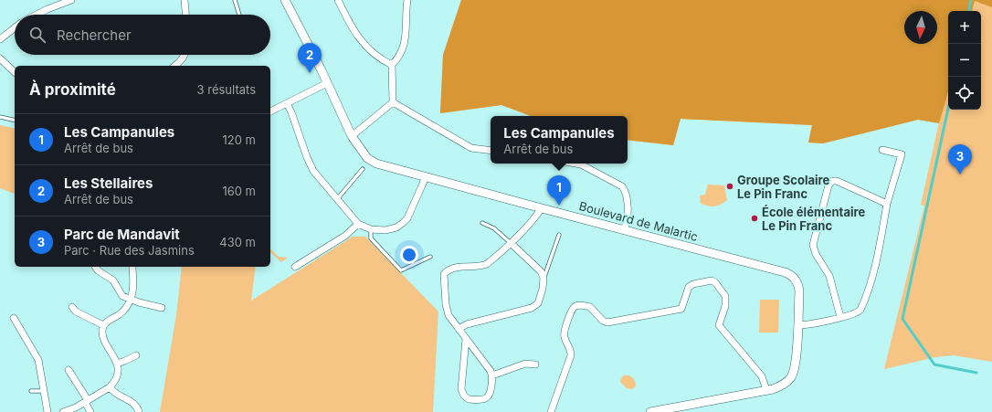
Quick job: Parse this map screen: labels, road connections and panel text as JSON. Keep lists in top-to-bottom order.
{
  "streets": {
    "street": ["Boulevard de Malartic"]
  },
  "places": ["Groupe Scolaire Le Pin Franc", "École élémentaire Le Pin Franc"],
  "north": "bottom",
  "page": {
    "map_buttons": ["+", "−"],
    "search": "Rechercher",
    "pins": ["2", "3", "1"],
    "heading": ["À proximité", "3 résultats"],
    "list": [
      {
        "mark": "1",
        "name": "Les Campanules",
        "note": "Arrêt de bus",
        "value": "120 m"
      },
      {
        "mark": "2",
        "name": "Les Stellaires",
        "note": "Arrêt de bus",
        "value": "160 m"
      },
      {
        "mark": "3",
        "name": "Parc de Mandavit",
        "note": "Parc · Rue des Jasmins",
        "value": "430 m"
      }
    ],
    "popup": ["Les Campanules", "Arrêt de bus"]
  }
}
